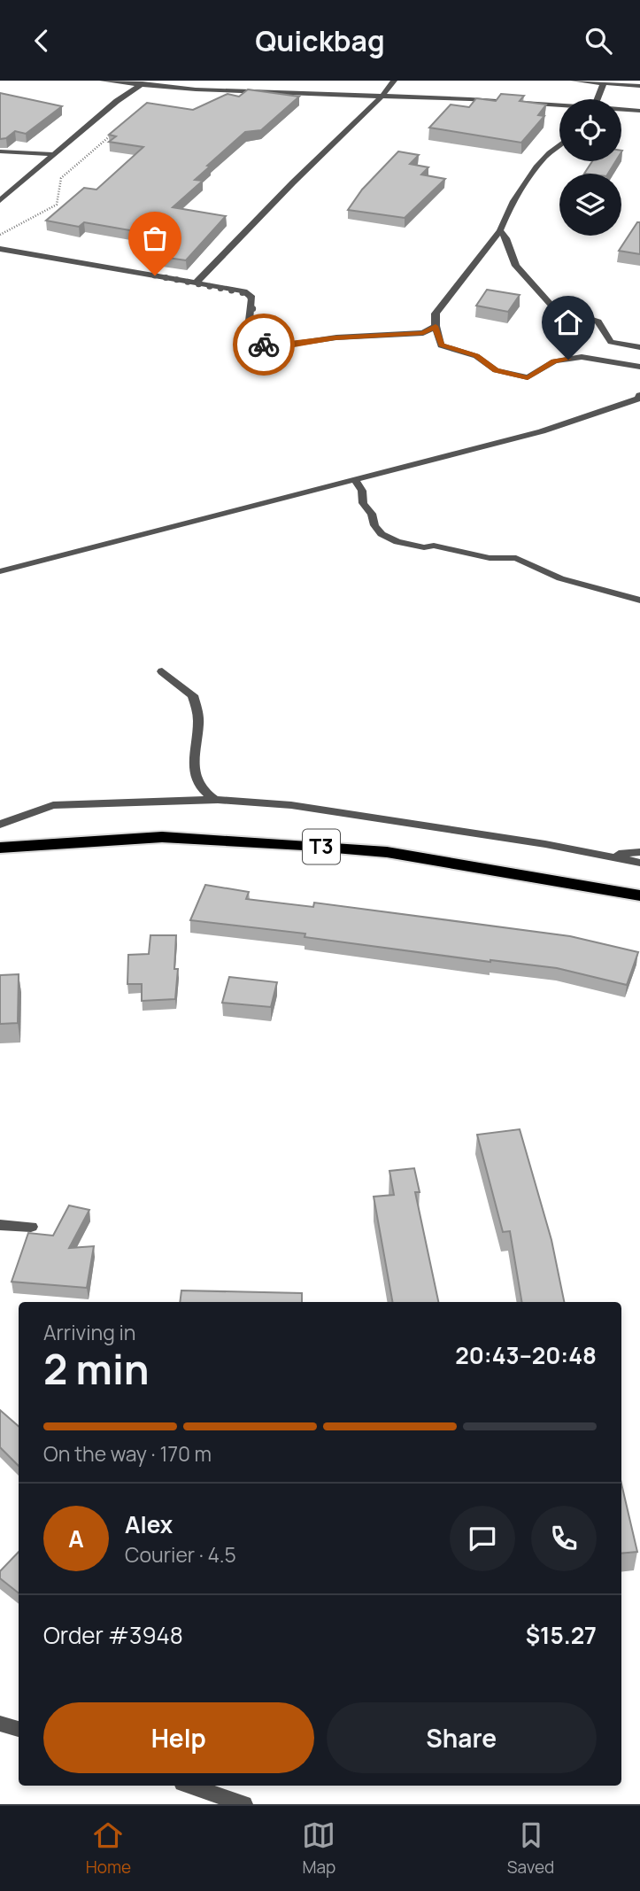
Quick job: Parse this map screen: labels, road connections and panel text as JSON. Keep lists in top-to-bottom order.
{
  "streets": {
    "highway": ["T3"]
  },
  "page": {
    "header": "Quickbag",
    "heading": ["2 min", "Arriving in", "20:43–20:48"],
    "panel": [
      "Alex",
      "Courier · 4.5",
      "Order #3948",
      "$15.27"
    ],
    "bar": "On the way · 170 m",
    "round": "A",
    "buttons": ["Help", "Share"],
    "tabs": ["Home", "Map", "Saved"]
  }
}
